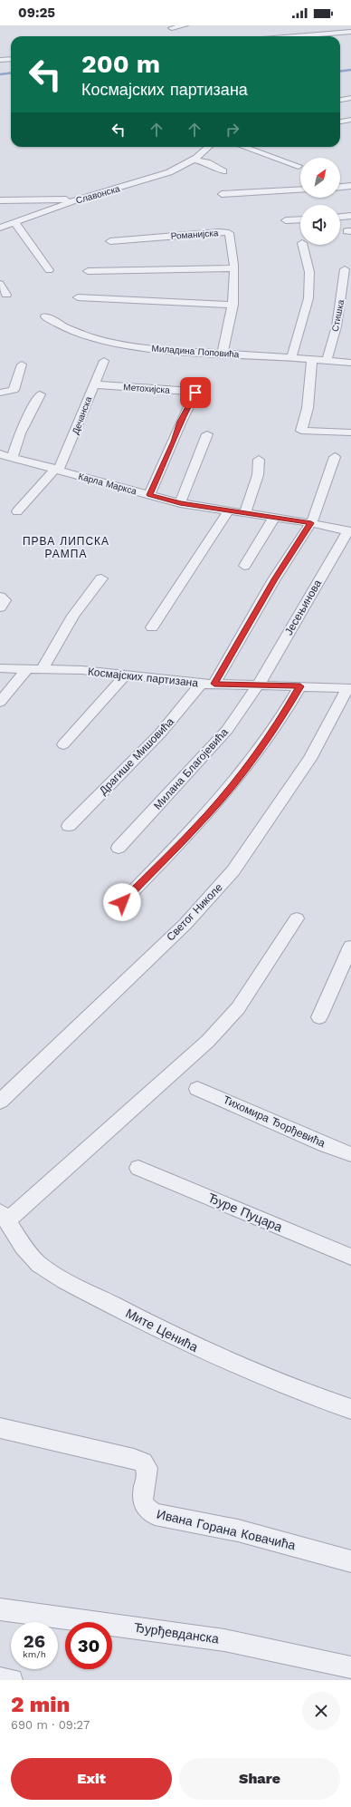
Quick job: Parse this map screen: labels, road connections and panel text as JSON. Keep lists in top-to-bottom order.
{
  "streets": {
    "street": [
      "Славонска",
      "Романијска",
      "Стишка",
      "Миладина Поповића",
      "Метохијска",
      "Дечанска",
      "Карла Маркса",
      "Јесењинова",
      "Космајских партизана",
      "Драгише Мишовића",
      "Милана Благојевића",
      "Светог Николе",
      "Тихомира Ђорђевића",
      "Ђуре Пуцара",
      "Мите Ценића",
      "Ивана Горана Ковачића",
      "Ђурђевданска"
    ]
  },
  "crossings": [
    ["Романијска", "Миладина Поповића"],
    ["Стишка", "Миладина Поповића"],
    ["Метохијска", "Дечанска"],
    ["Метохијска", "Карла Маркса"],
    ["Дечанска", "Карла Маркса"],
    ["Карла Маркса", "Јесењинова"],
    ["Карла Маркса", "Драгише Мишовића"],
    ["Јесењинова", "Космајских партизана"],
    ["Јесењинова", "Милана Благојевића"],
    ["Космајских партизана", "Драгише Мишовића"],
    ["Космајских партизана", "Милана Благојевића"],
    ["Космајских партизана", "Светог Николе"]
  ],
  "districts": ["ПРВА ЛИПСКА РАМПА"],
  "north": "top right",
  "page": {
    "status": "09:25",
    "turn": ["200 m", "Космајских партизана"],
    "speed": "26 km/h",
    "limit": "30",
    "heading": ["2 min", "690 m · 09:27"],
    "buttons": ["Exit", "Share"]
  }
}
